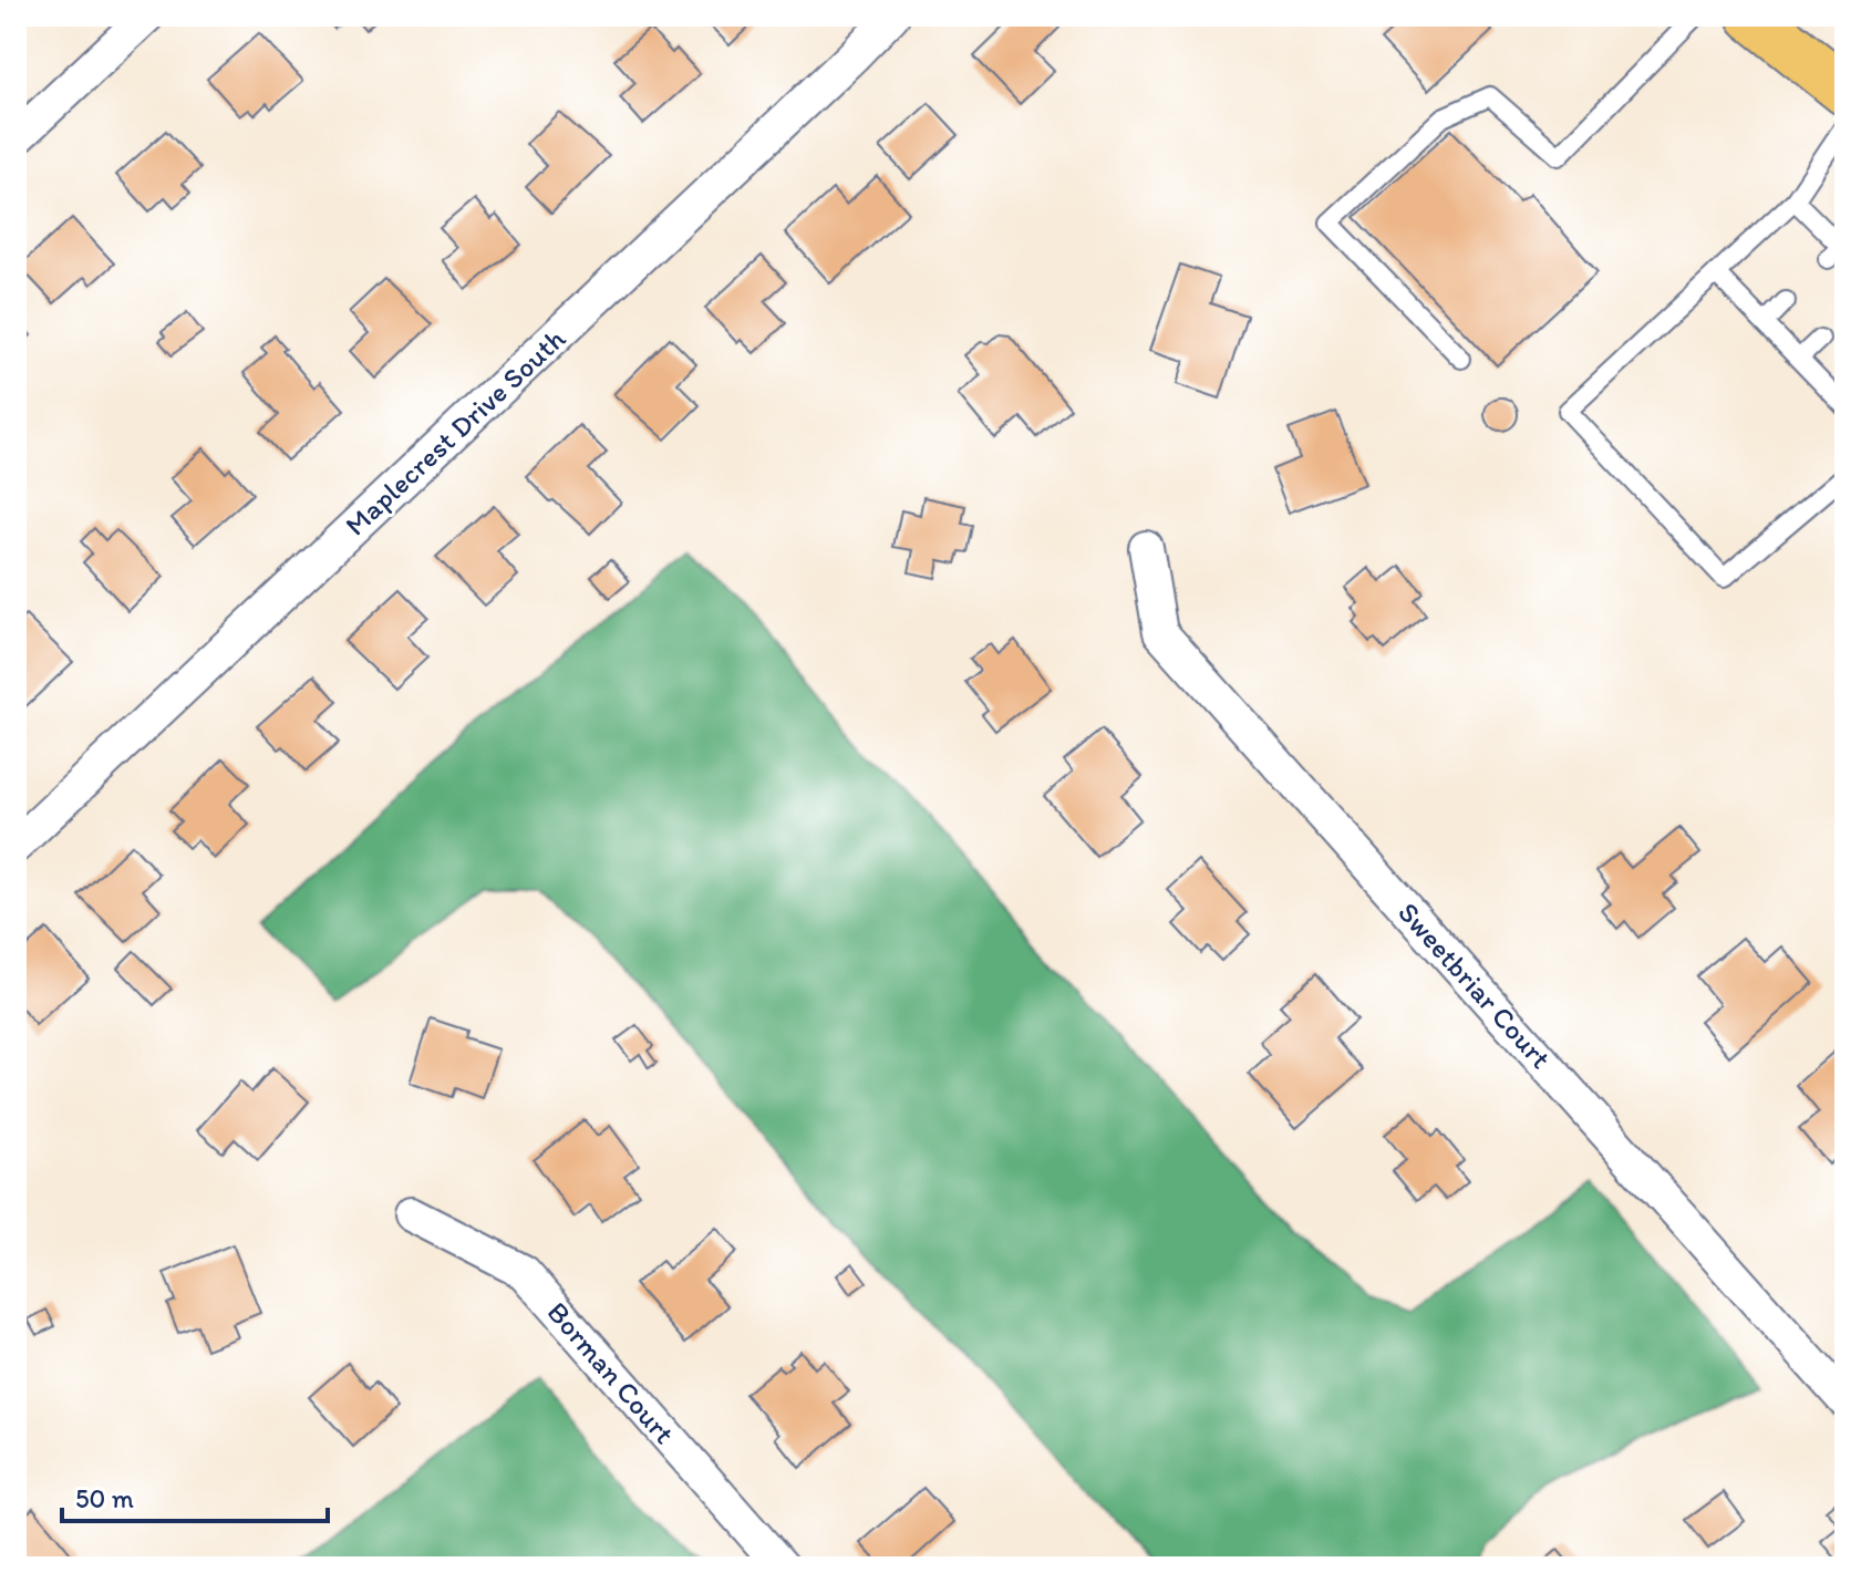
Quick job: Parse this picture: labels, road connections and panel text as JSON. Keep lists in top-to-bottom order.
{
  "streets": {
    "street": ["Maplecrest Drive South", "Sweetbriar Court", "Borman Court"]
  },
  "scale_bar": "50 m"
}
